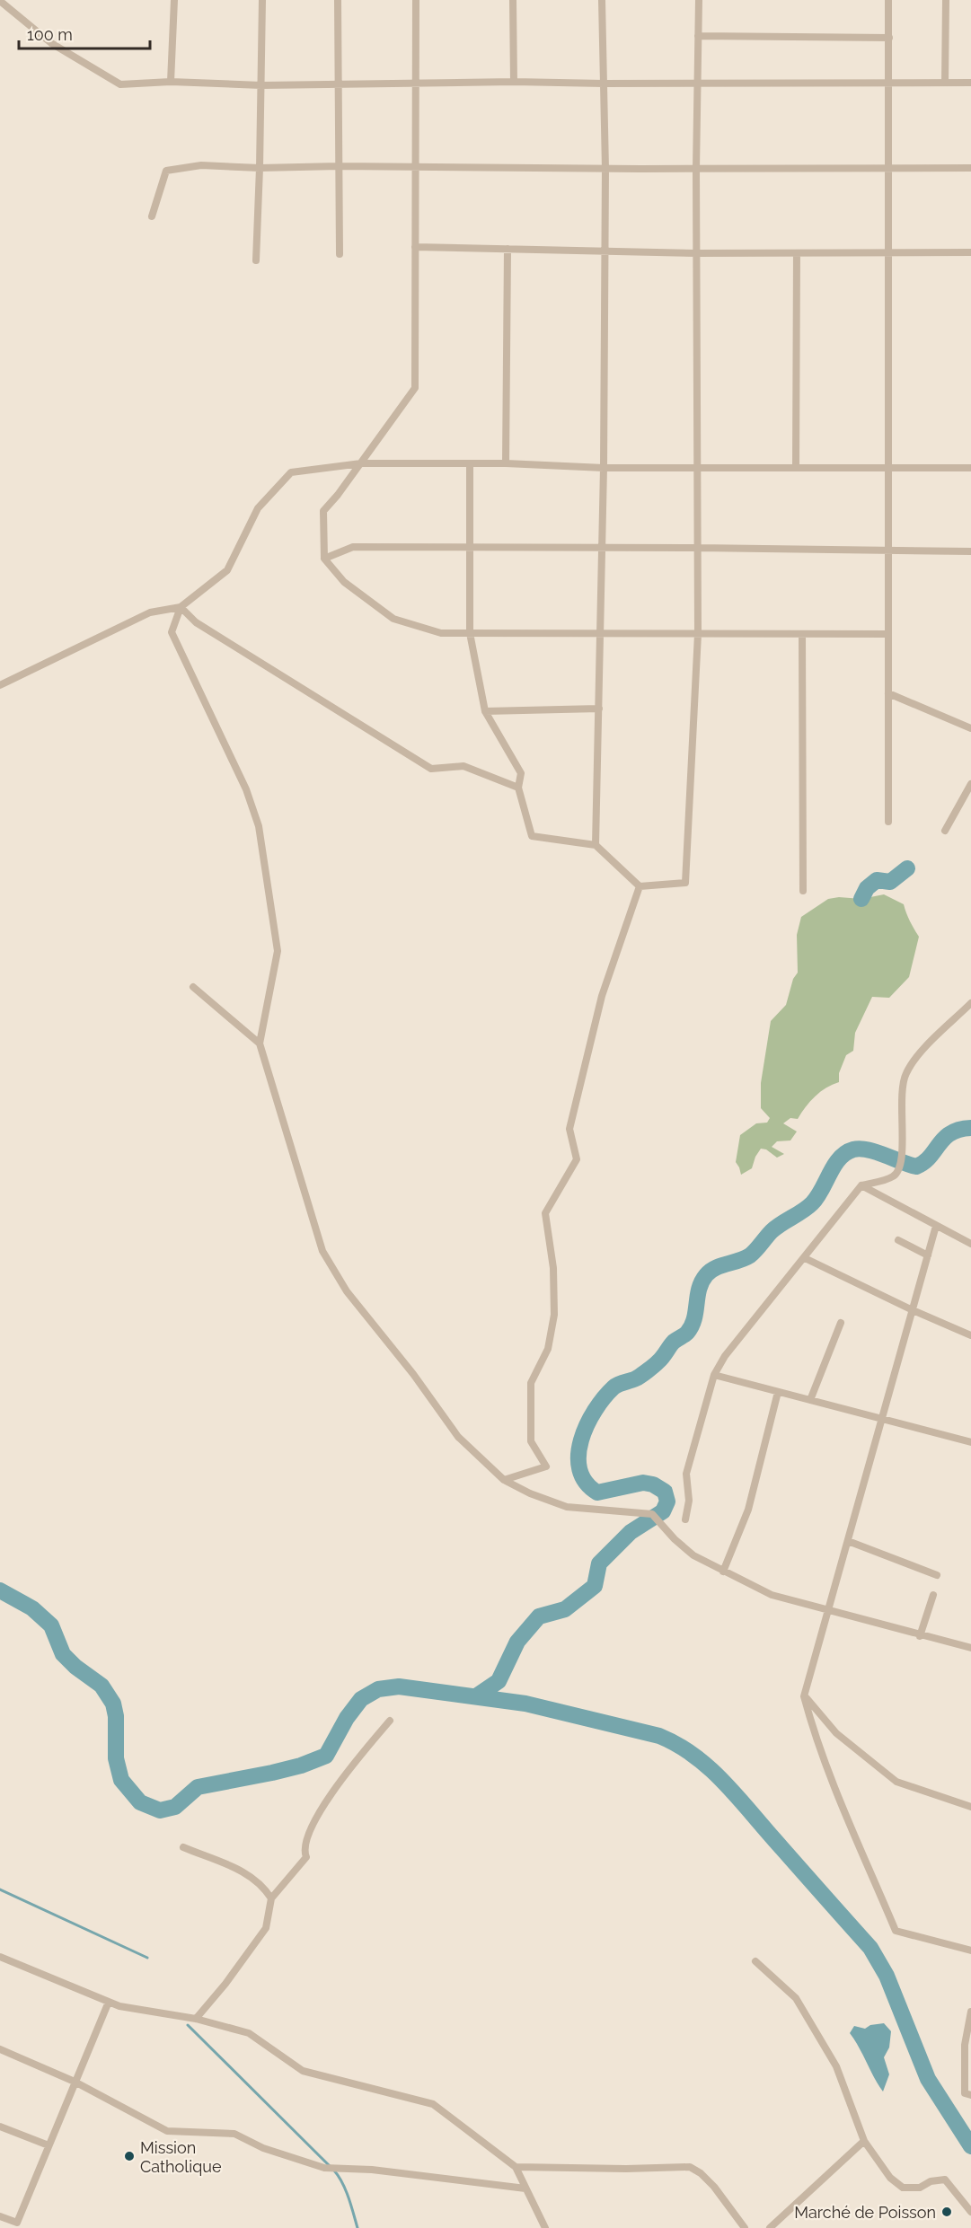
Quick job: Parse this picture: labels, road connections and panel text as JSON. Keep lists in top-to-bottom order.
{
  "places": ["Mission Catholique", "Marché de Poisson"],
  "scale_bar": "100 m"
}
